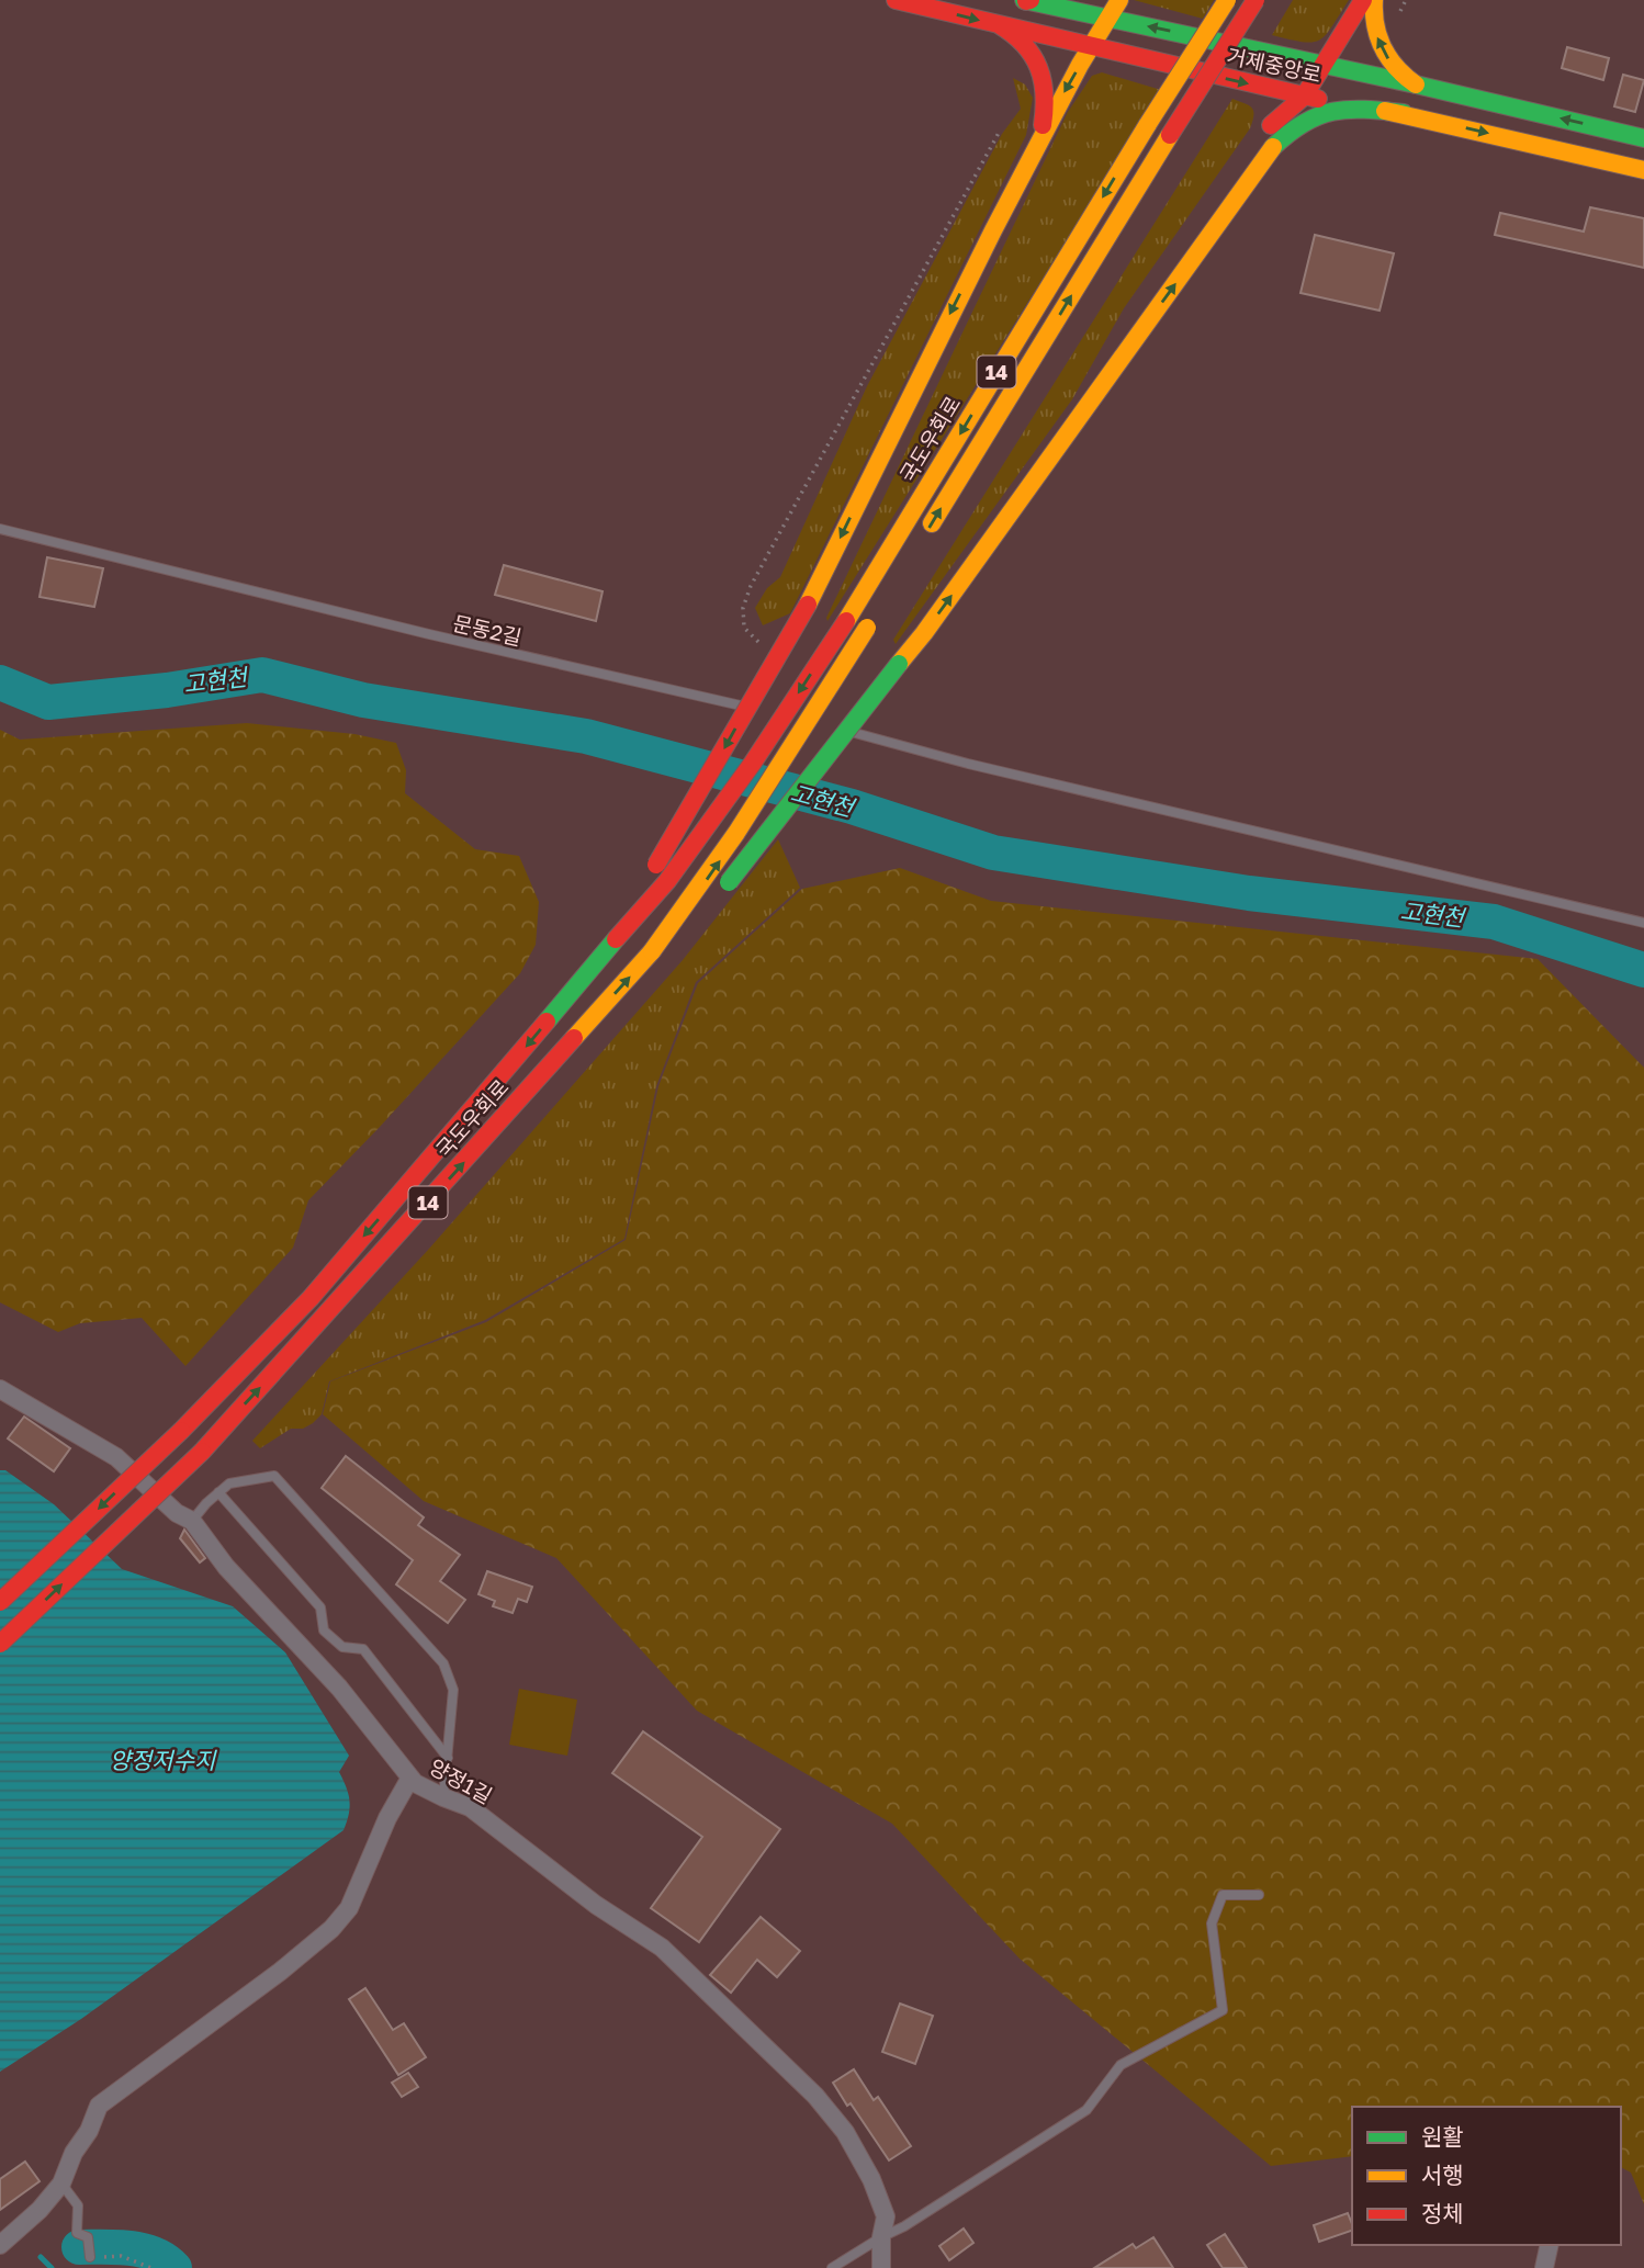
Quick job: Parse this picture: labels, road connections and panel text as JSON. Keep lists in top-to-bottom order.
{
  "streets": {
    "main road": ["거제중앙로", "14", "국도우회로"],
    "street": ["양정1길"],
    "lane": ["문동2길"]
  },
  "crossings": [
    ["14", "국도우회로"]
  ],
  "water": ["고현천", "양정저수지"],
  "legend": ["원활", "서행", "정체"]
}
